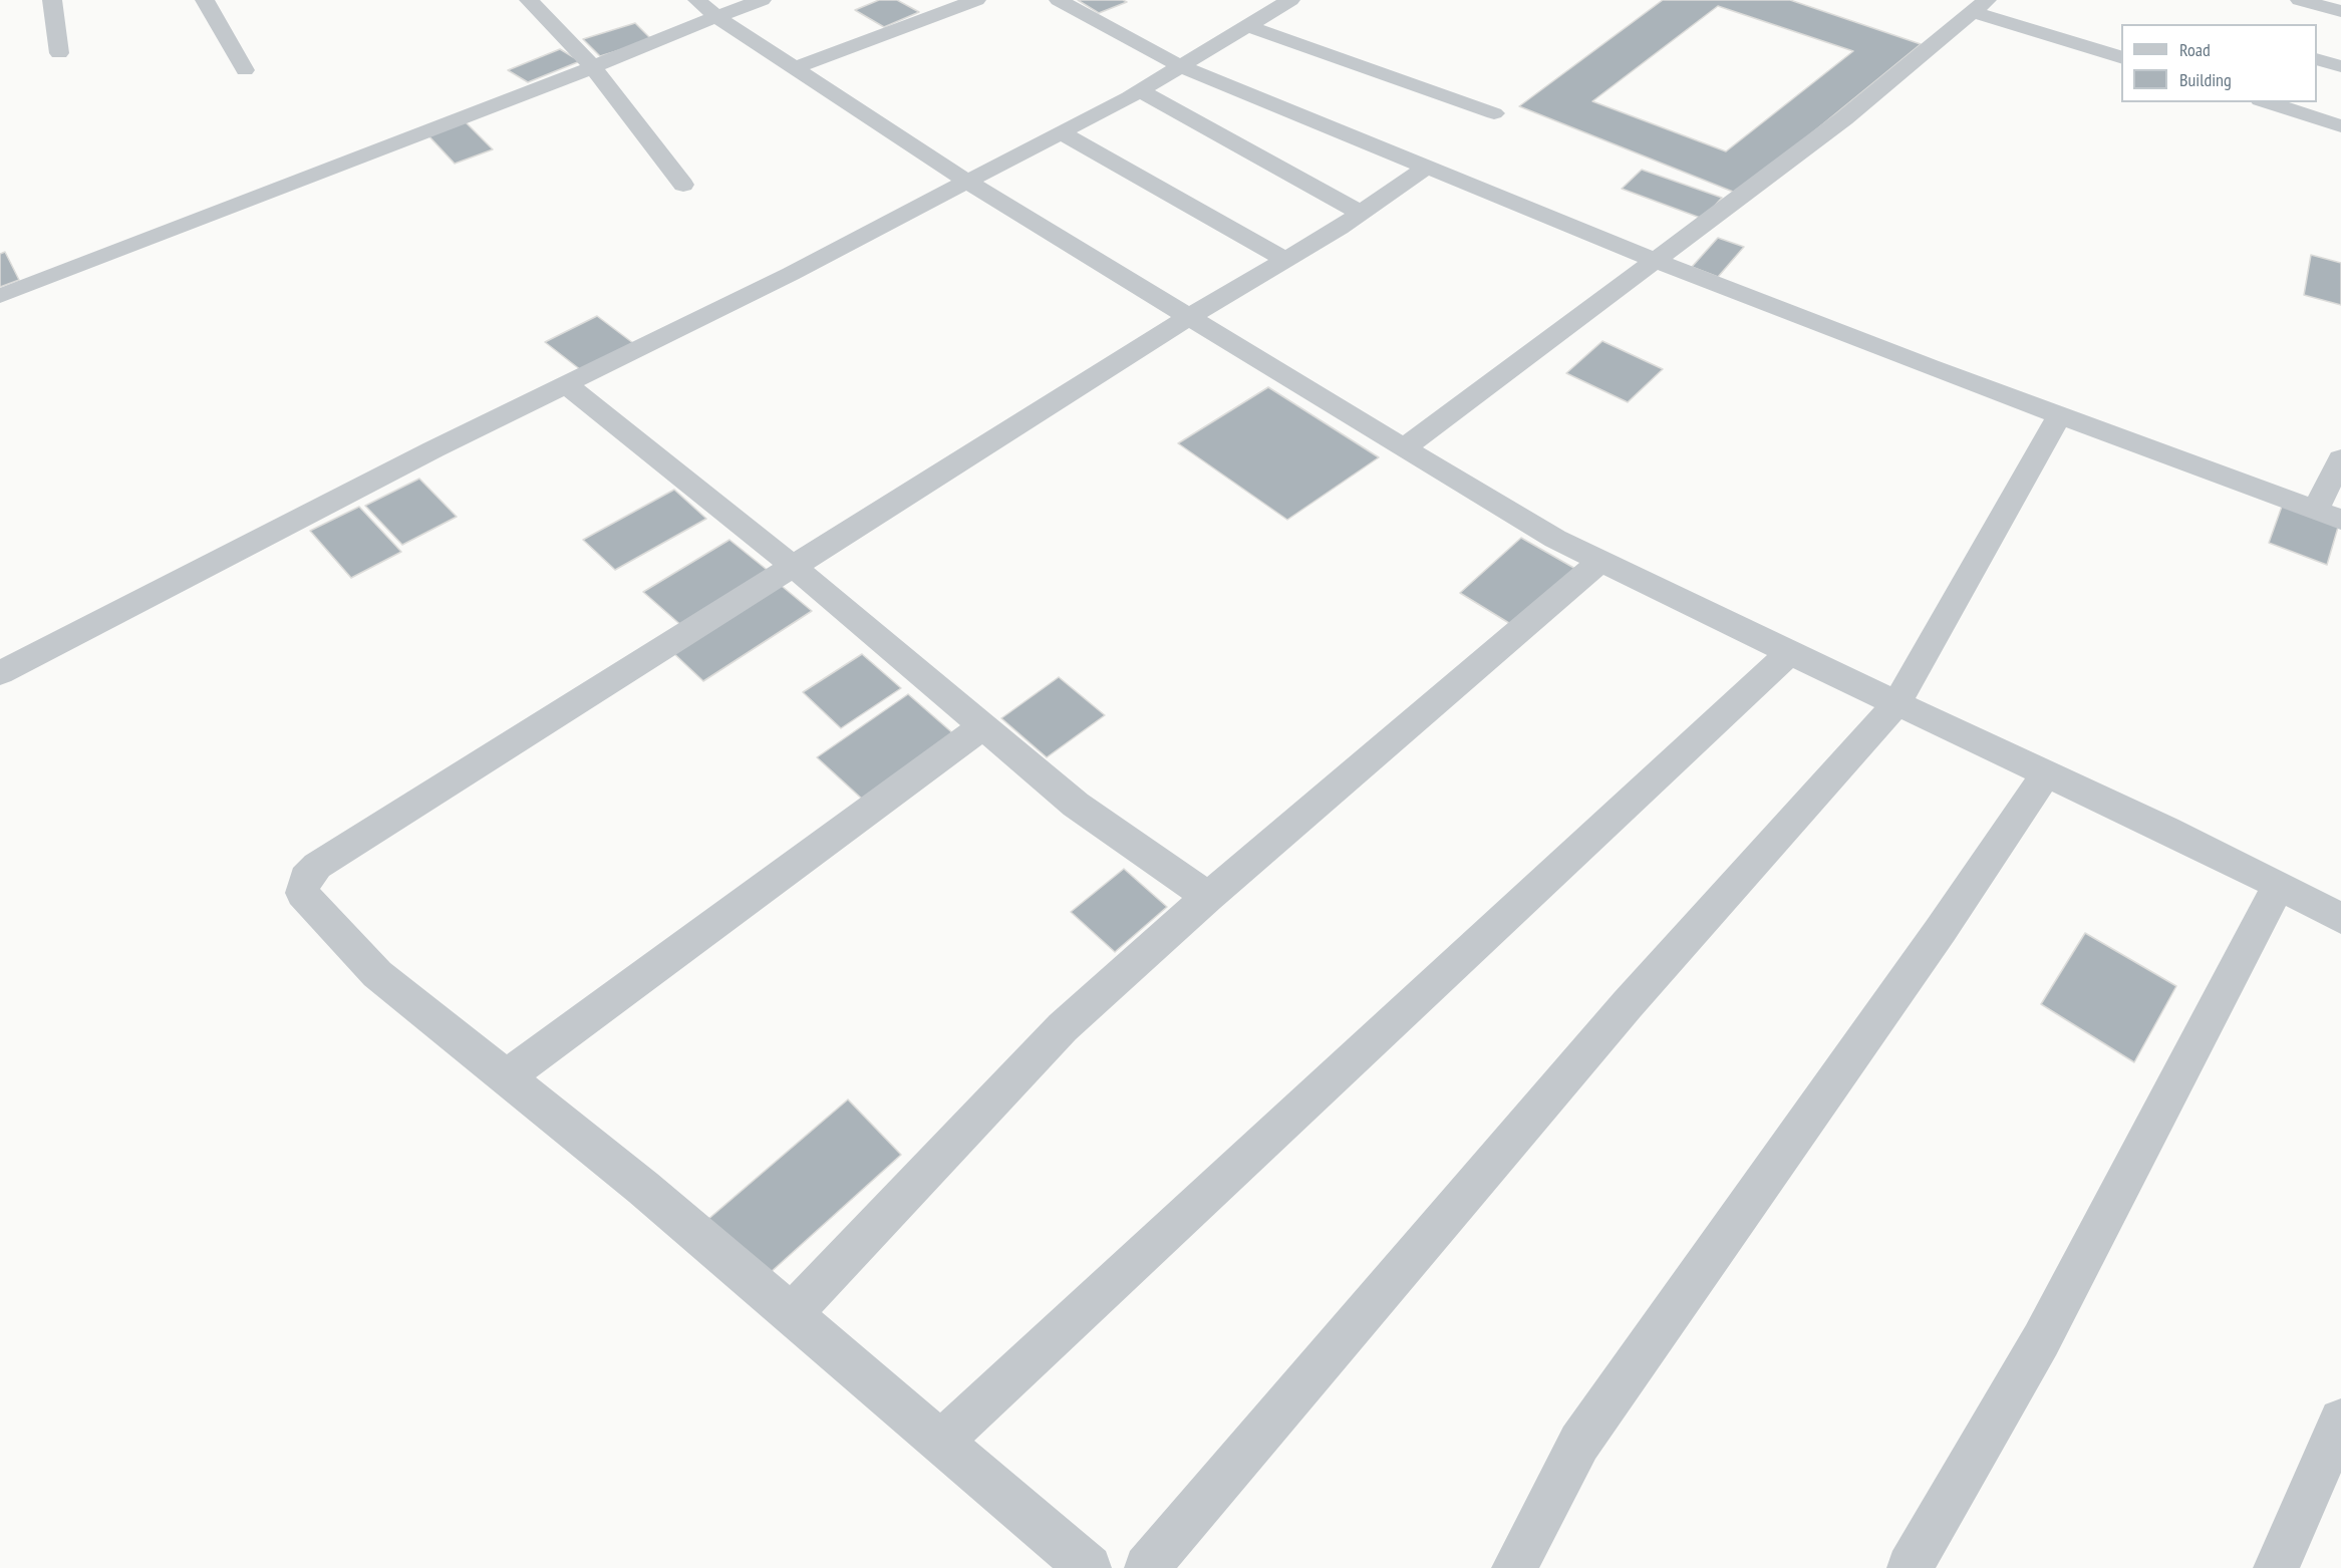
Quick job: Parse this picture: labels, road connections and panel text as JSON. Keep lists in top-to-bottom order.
{
  "legend": ["Road", "Building"]
}
